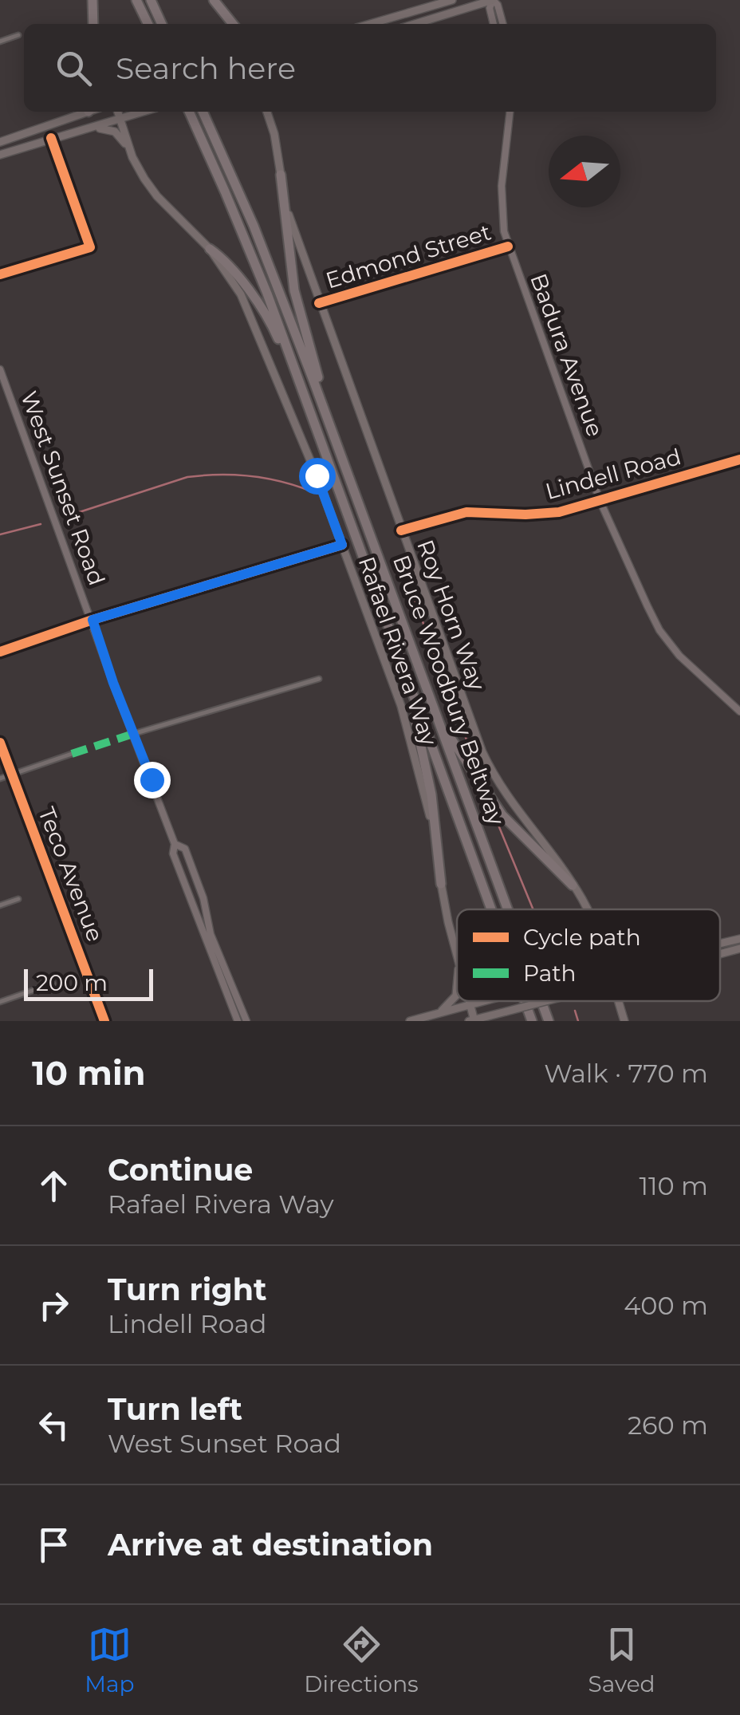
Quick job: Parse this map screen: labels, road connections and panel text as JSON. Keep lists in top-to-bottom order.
{
  "streets": {
    "highway": ["Bruce Woodbury Beltway"],
    "main road": [
      "Badura Avenue",
      "West Sunset Road",
      "Roy Horn Way",
      "Rafael Rivera Way"
    ],
    "street": ["Edmond Street", "Lindell Road", "Teco Avenue"]
  },
  "crossings": [
    ["Edmond Street", "Badura Avenue"],
    ["Edmond Street", "Roy Horn Way"],
    ["Badura Avenue", "Lindell Road"],
    ["Lindell Road", "Roy Horn Way"]
  ],
  "legend": ["Cycle path", "Path"],
  "scale_bar": "200 m",
  "north": "left",
  "page": {
    "search": "Search here",
    "scale": "200 m",
    "heading": ["10 min", "Walk · 770 m"],
    "list": [
      ["Continue", "Rafael Rivera Way", "110 m"],
      ["Turn right", "Lindell Road", "400 m"],
      ["Turn left", "West Sunset Road", "260 m"],
      "Arrive at destination"
    ],
    "nav": ["Map", "Directions", "Saved"]
  }
}
